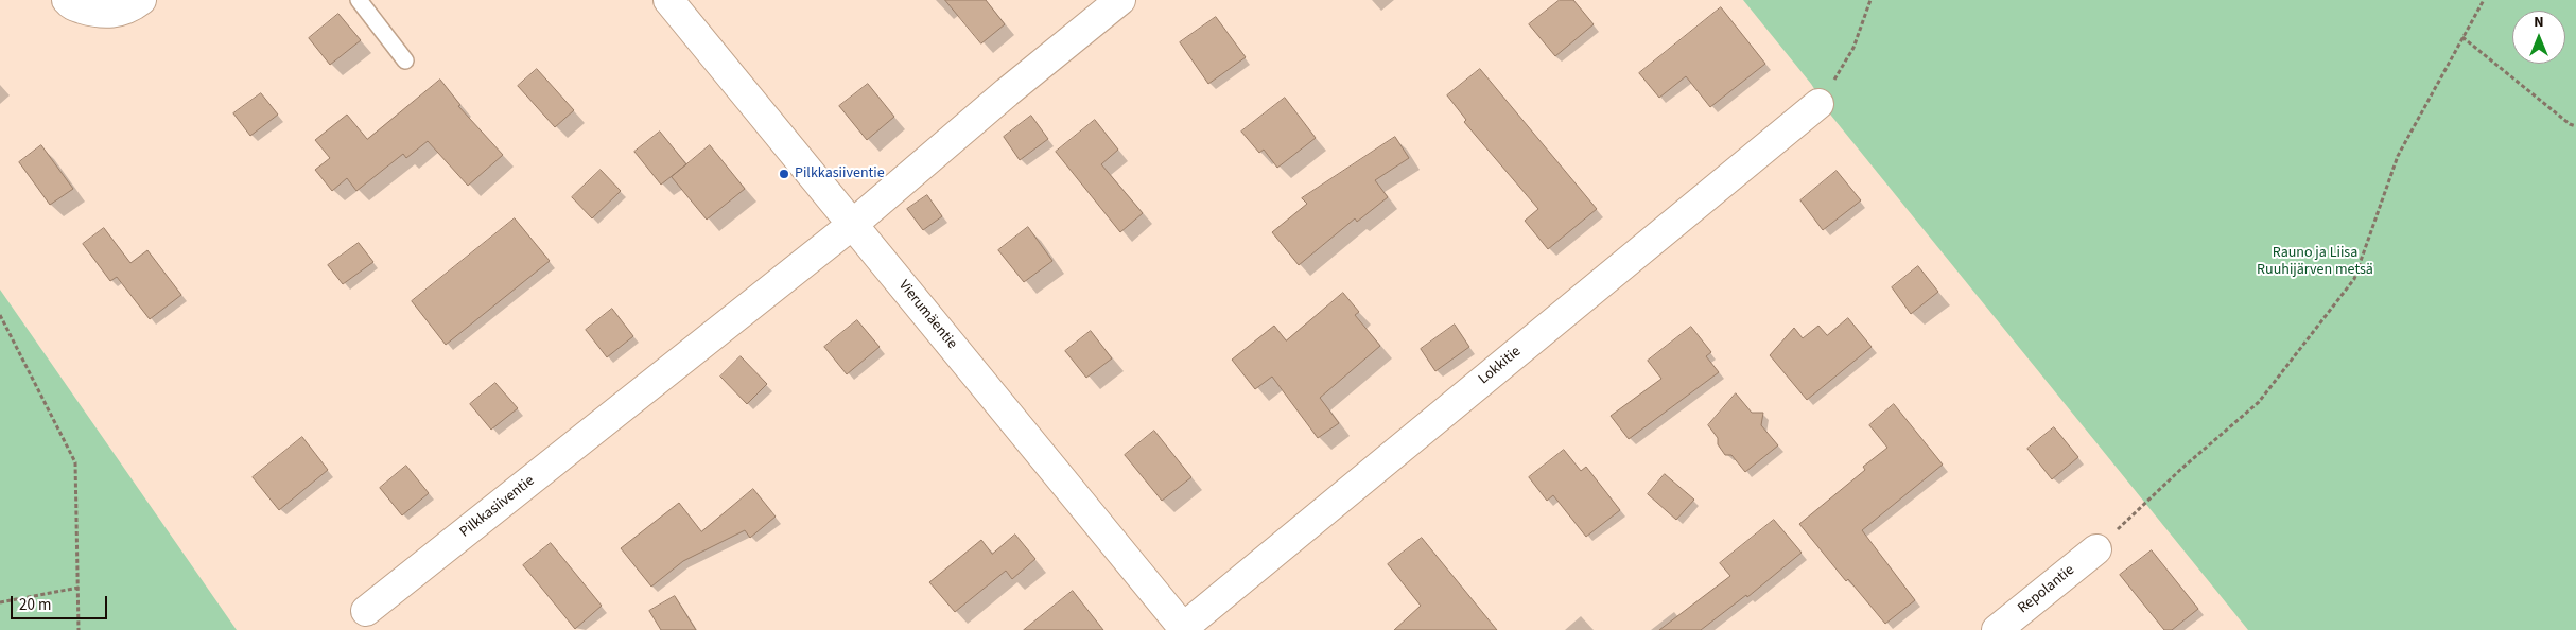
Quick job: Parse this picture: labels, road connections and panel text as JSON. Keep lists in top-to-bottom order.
{
  "streets": {
    "street": [
      "Vierumäentie",
      "Lokkitie",
      "Pilkkasiiventie",
      "Repolantie"
    ]
  },
  "crossings": [
    ["Vierumäentie", "Lokkitie"],
    ["Vierumäentie", "Pilkkasiiventie"]
  ],
  "parks": ["Rauno ja Liisa Ruuhijärven metsä"],
  "places": ["Pilkkasiiventie"],
  "scale_bar": "20 m",
  "north": "top"
}
